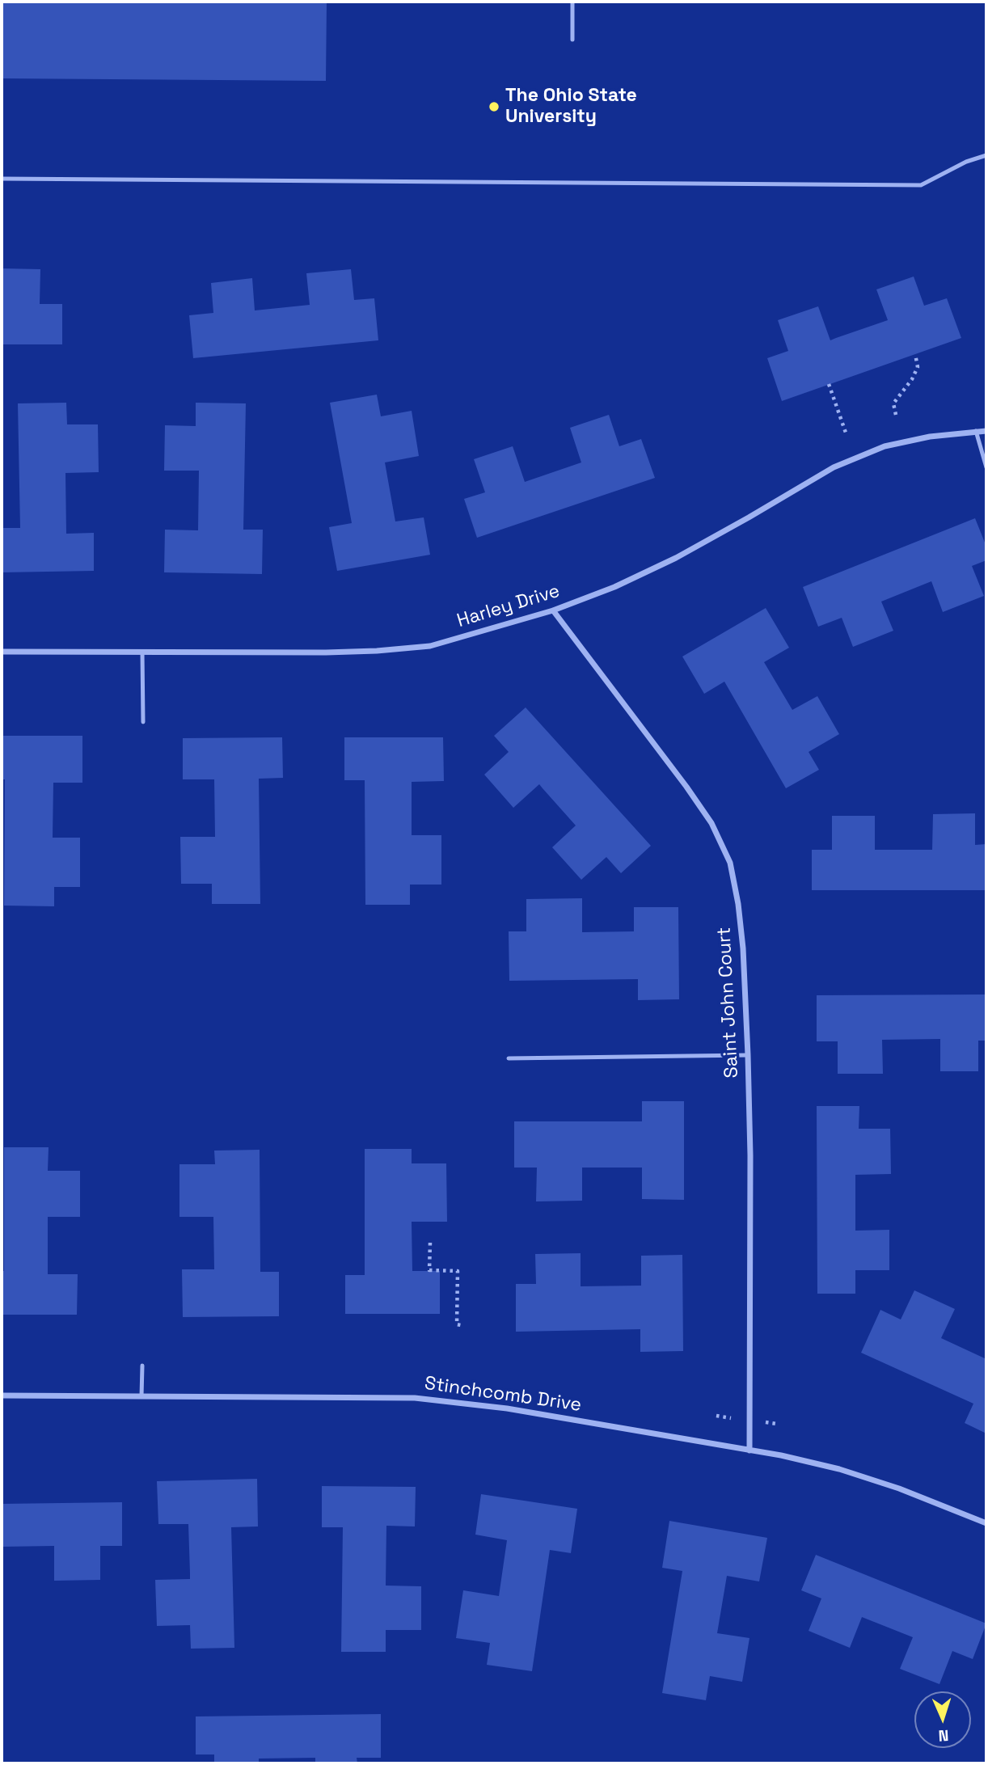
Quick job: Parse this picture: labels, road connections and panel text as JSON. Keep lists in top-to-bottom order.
{
  "streets": {
    "street": ["Harley Drive", "Saint John Court", "Stinchcomb Drive"]
  },
  "crossings": [
    ["Harley Drive", "Saint John Court"],
    ["Saint John Court", "Stinchcomb Drive"]
  ],
  "places": ["The Ohio State University"],
  "north": "bottom"
}
